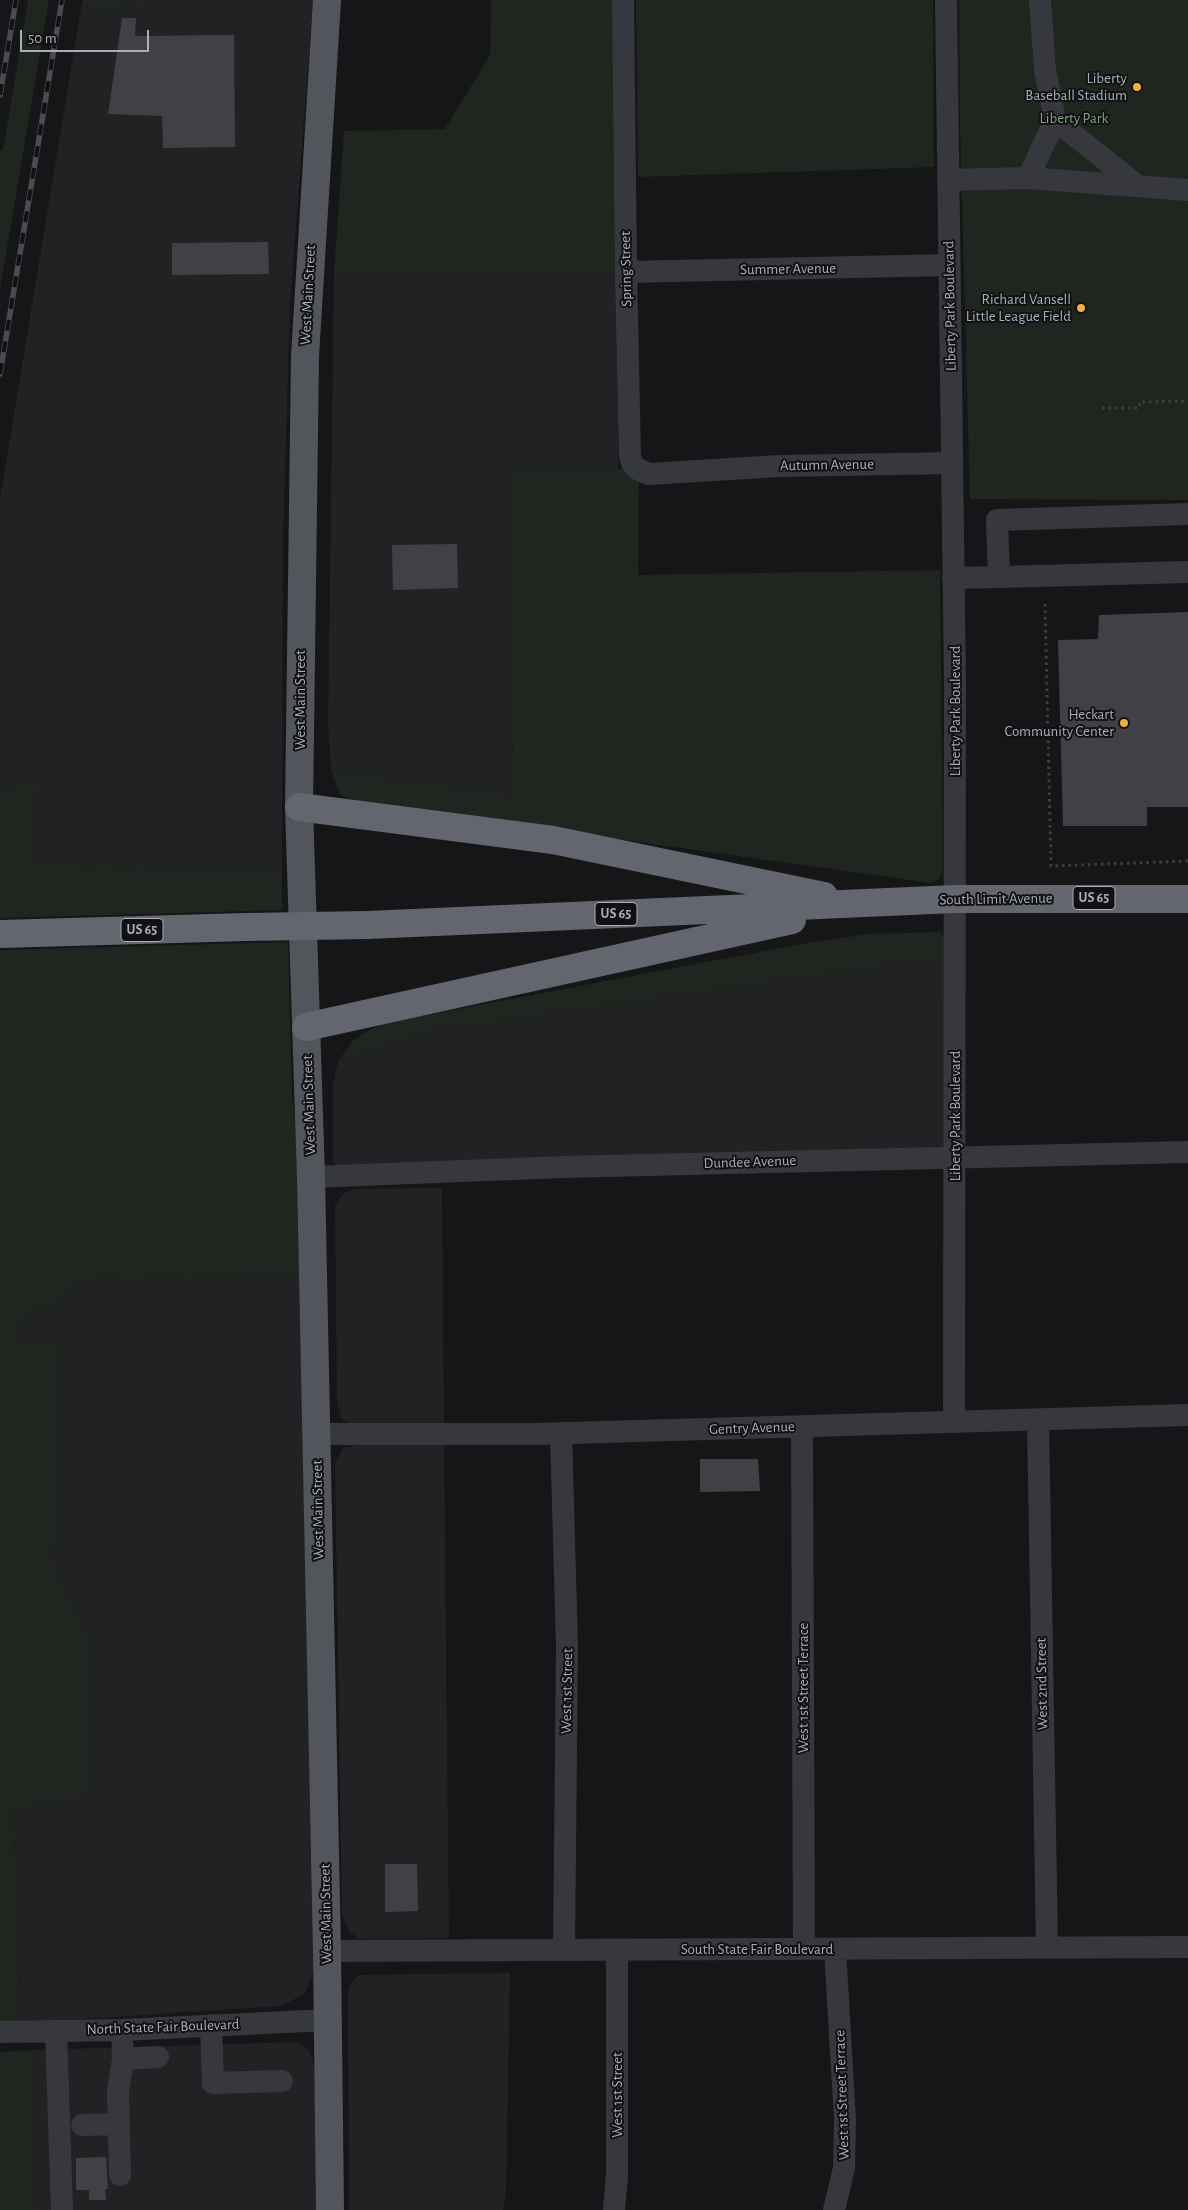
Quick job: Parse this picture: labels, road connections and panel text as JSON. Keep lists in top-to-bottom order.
{
  "streets": {
    "highway": ["US 65", "South Limit Avenue"],
    "main road": ["West Main Street"],
    "street": [
      "Spring Street",
      "Summer Avenue",
      "Liberty Park Boulevard",
      "Autumn Avenue",
      "Dundee Avenue",
      "Gentry Avenue",
      "West 2nd Street",
      "West 1st Street Terrace",
      "West 1st Street",
      "South State Fair Boulevard",
      "North State Fair Boulevard"
    ]
  },
  "crossings": [
    ["Spring Street", "Summer Avenue"],
    ["Spring Street", "Autumn Avenue"],
    ["Summer Avenue", "Liberty Park Boulevard"],
    ["West Main Street", "Dundee Avenue"],
    ["West Main Street", "Gentry Avenue"],
    ["West Main Street", "South State Fair Boulevard"],
    ["West Main Street", "North State Fair Boulevard"],
    ["Liberty Park Boulevard", "Autumn Avenue"],
    ["Liberty Park Boulevard", "South Limit Avenue"],
    ["Liberty Park Boulevard", "Dundee Avenue"],
    ["Liberty Park Boulevard", "Gentry Avenue"],
    ["US 65", "South Limit Avenue"],
    ["Gentry Avenue", "West 2nd Street"],
    ["Gentry Avenue", "West 1st Street Terrace"],
    ["Gentry Avenue", "West 1st Street"],
    ["West 2nd Street", "South State Fair Boulevard"],
    ["West 1st Street Terrace", "South State Fair Boulevard"],
    ["West 1st Street", "South State Fair Boulevard"]
  ],
  "parks": ["Liberty Park"],
  "places": ["Liberty Baseball Stadium", "Richard Vansell Little League Field", "Heckart Community Center"],
  "scale_bar": "50 m"
}
